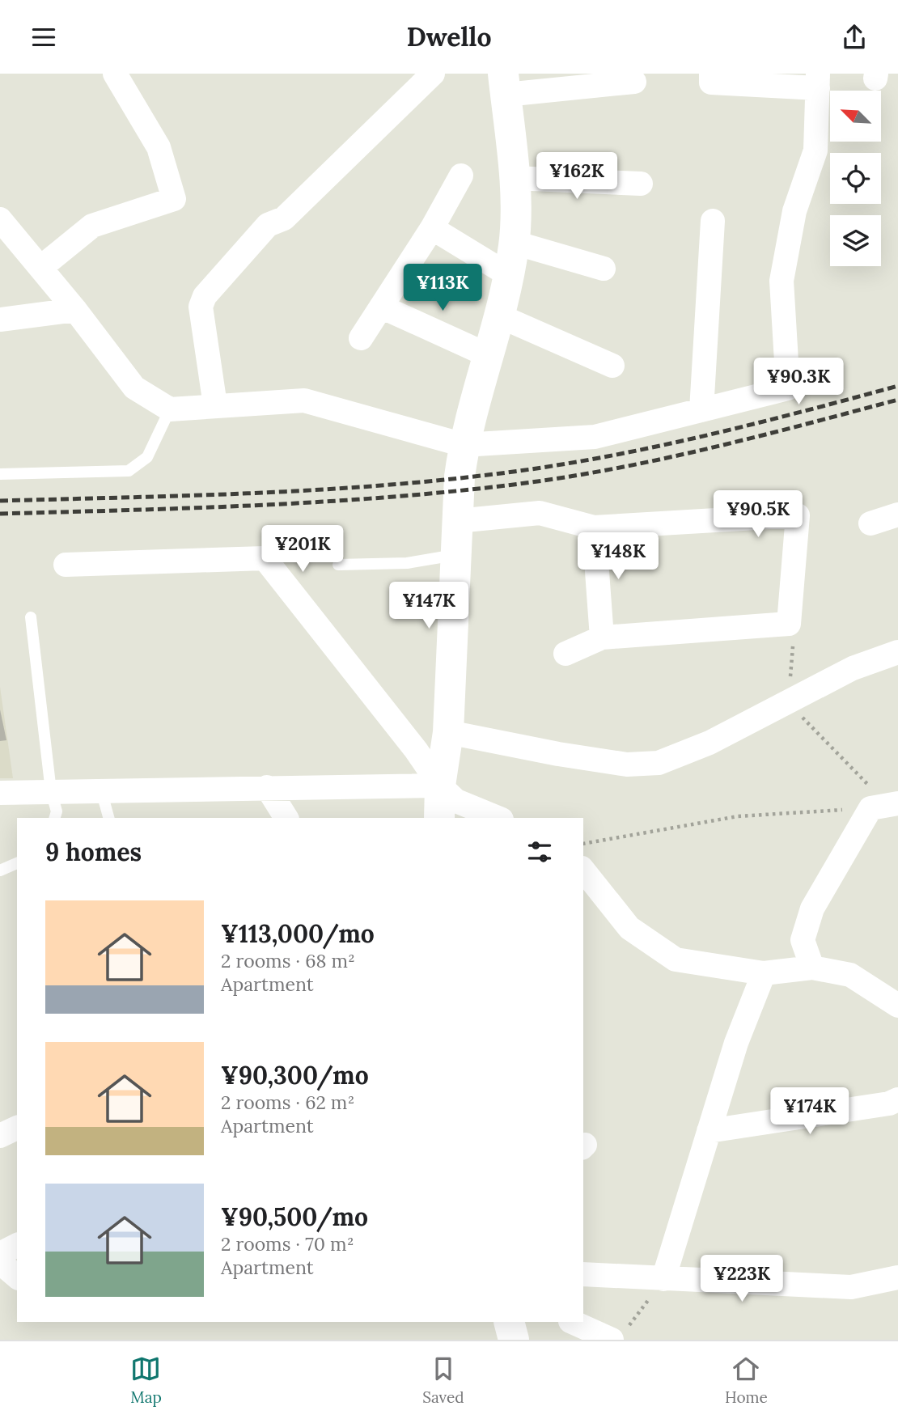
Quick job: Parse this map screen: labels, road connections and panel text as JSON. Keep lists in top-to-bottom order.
{
  "north": "top left",
  "page": {
    "header": "Dwello",
    "price": [
      "¥162K",
      "¥113K",
      "¥90.3K",
      "¥90.5K",
      "¥201K",
      "¥148K",
      "¥147K",
      "¥174K",
      "¥223K"
    ],
    "heading": "9 homes",
    "list": [
      {
        "name": "¥113,000/mo",
        "note": "2 rooms · 68 m² · Apartment"
      },
      {
        "name": "¥90,300/mo",
        "note": "2 rooms · 62 m² · Apartment"
      },
      {
        "name": "¥90,500/mo",
        "note": "2 rooms · 70 m² · Apartment"
      }
    ],
    "tabs": ["Map", "Saved", "Home"]
  }
}
